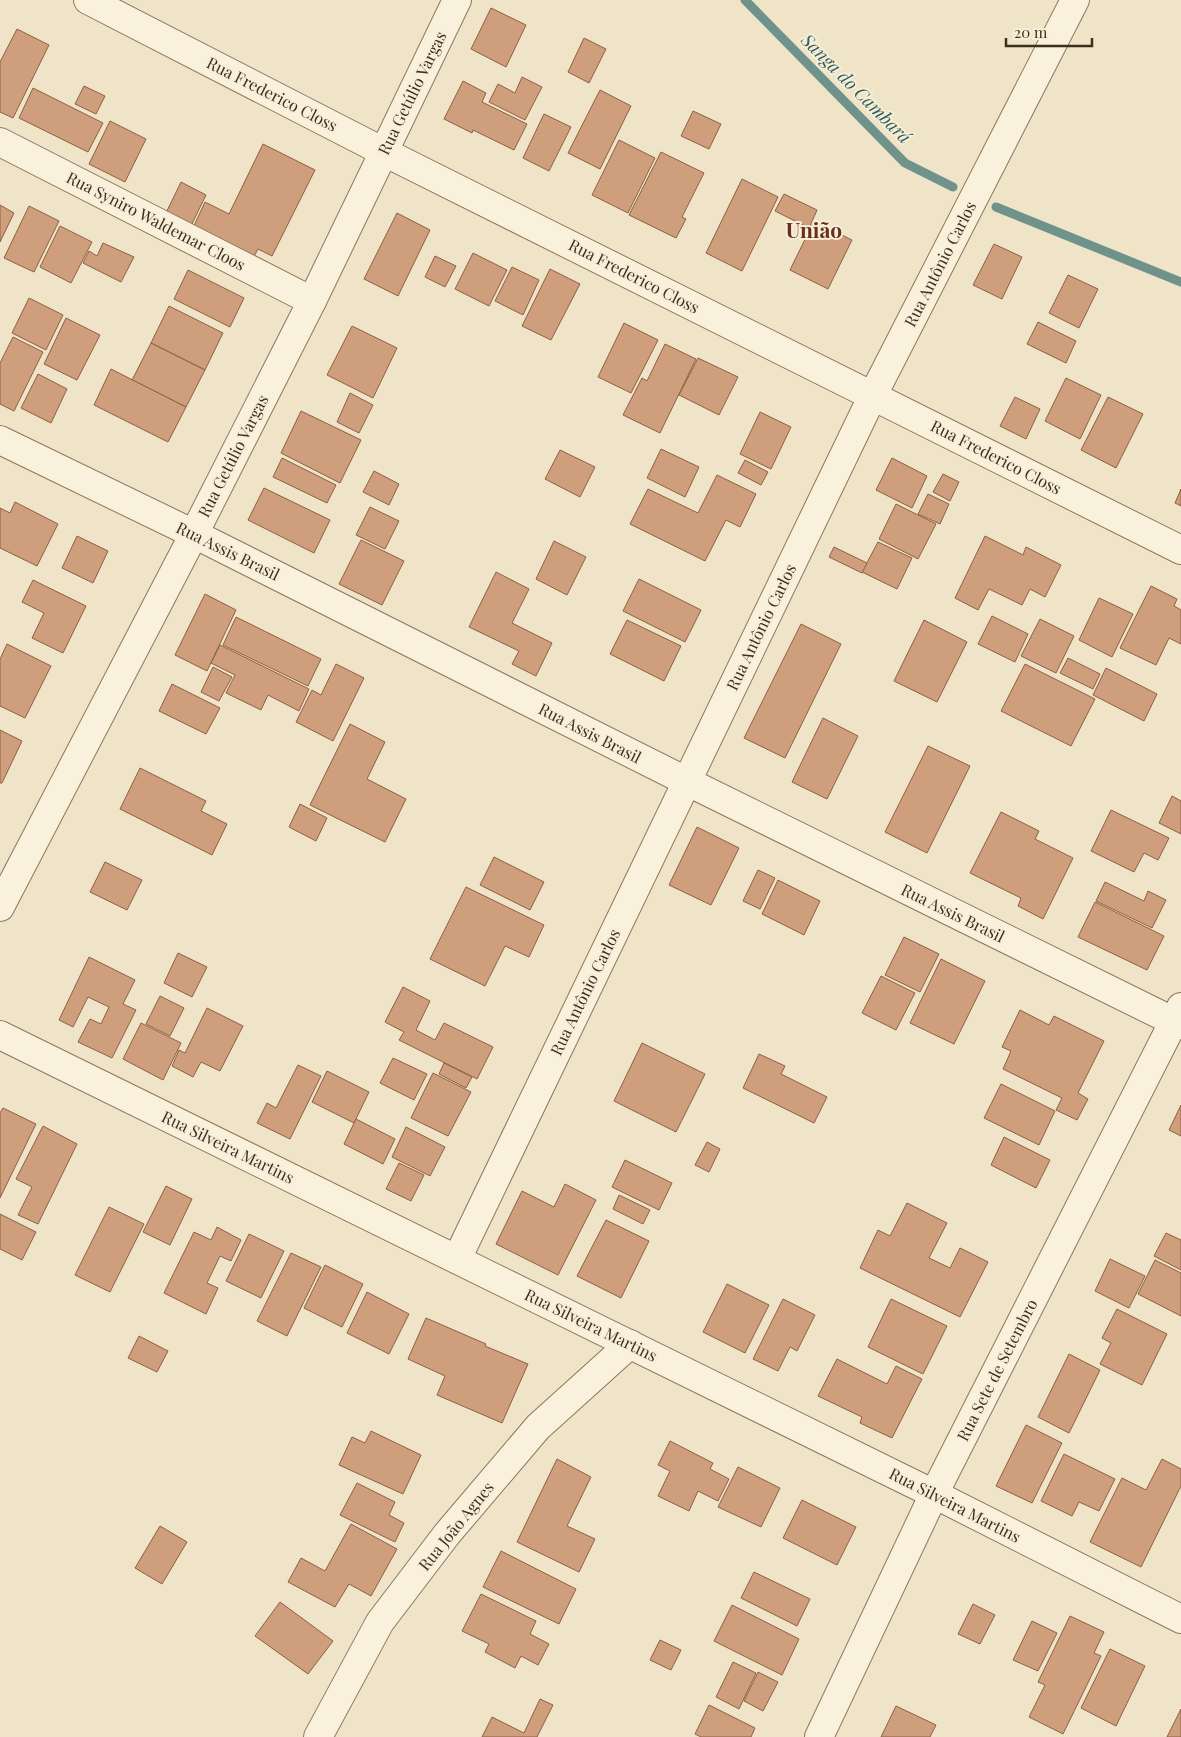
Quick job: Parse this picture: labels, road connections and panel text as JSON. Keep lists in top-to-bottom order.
{
  "streets": {
    "street": [
      "Rua Getúlio Vargas",
      "Rua Frederico Closs",
      "Rua Syniro Waldemar Cloos",
      "Rua Antônio Carlos",
      "Rua Assis Brasil",
      "Rua Silveira Martins",
      "Rua Sete de Setembro",
      "Rua João Agnes"
    ]
  },
  "crossings": [
    ["Rua Getúlio Vargas", "Rua Frederico Closs"],
    ["Rua Getúlio Vargas", "Rua Syniro Waldemar Cloos"],
    ["Rua Getúlio Vargas", "Rua Assis Brasil"],
    ["Rua Frederico Closs", "Rua Antônio Carlos"],
    ["Rua Antônio Carlos", "Rua Assis Brasil"],
    ["Rua Antônio Carlos", "Rua Silveira Martins"],
    ["Rua Assis Brasil", "Rua Sete de Setembro"],
    ["Rua Silveira Martins", "Rua Sete de Setembro"],
    ["Rua Silveira Martins", "Rua João Agnes"]
  ],
  "districts": ["União"],
  "water": ["Sanga do Cambará"],
  "scale_bar": "20 m"
}
